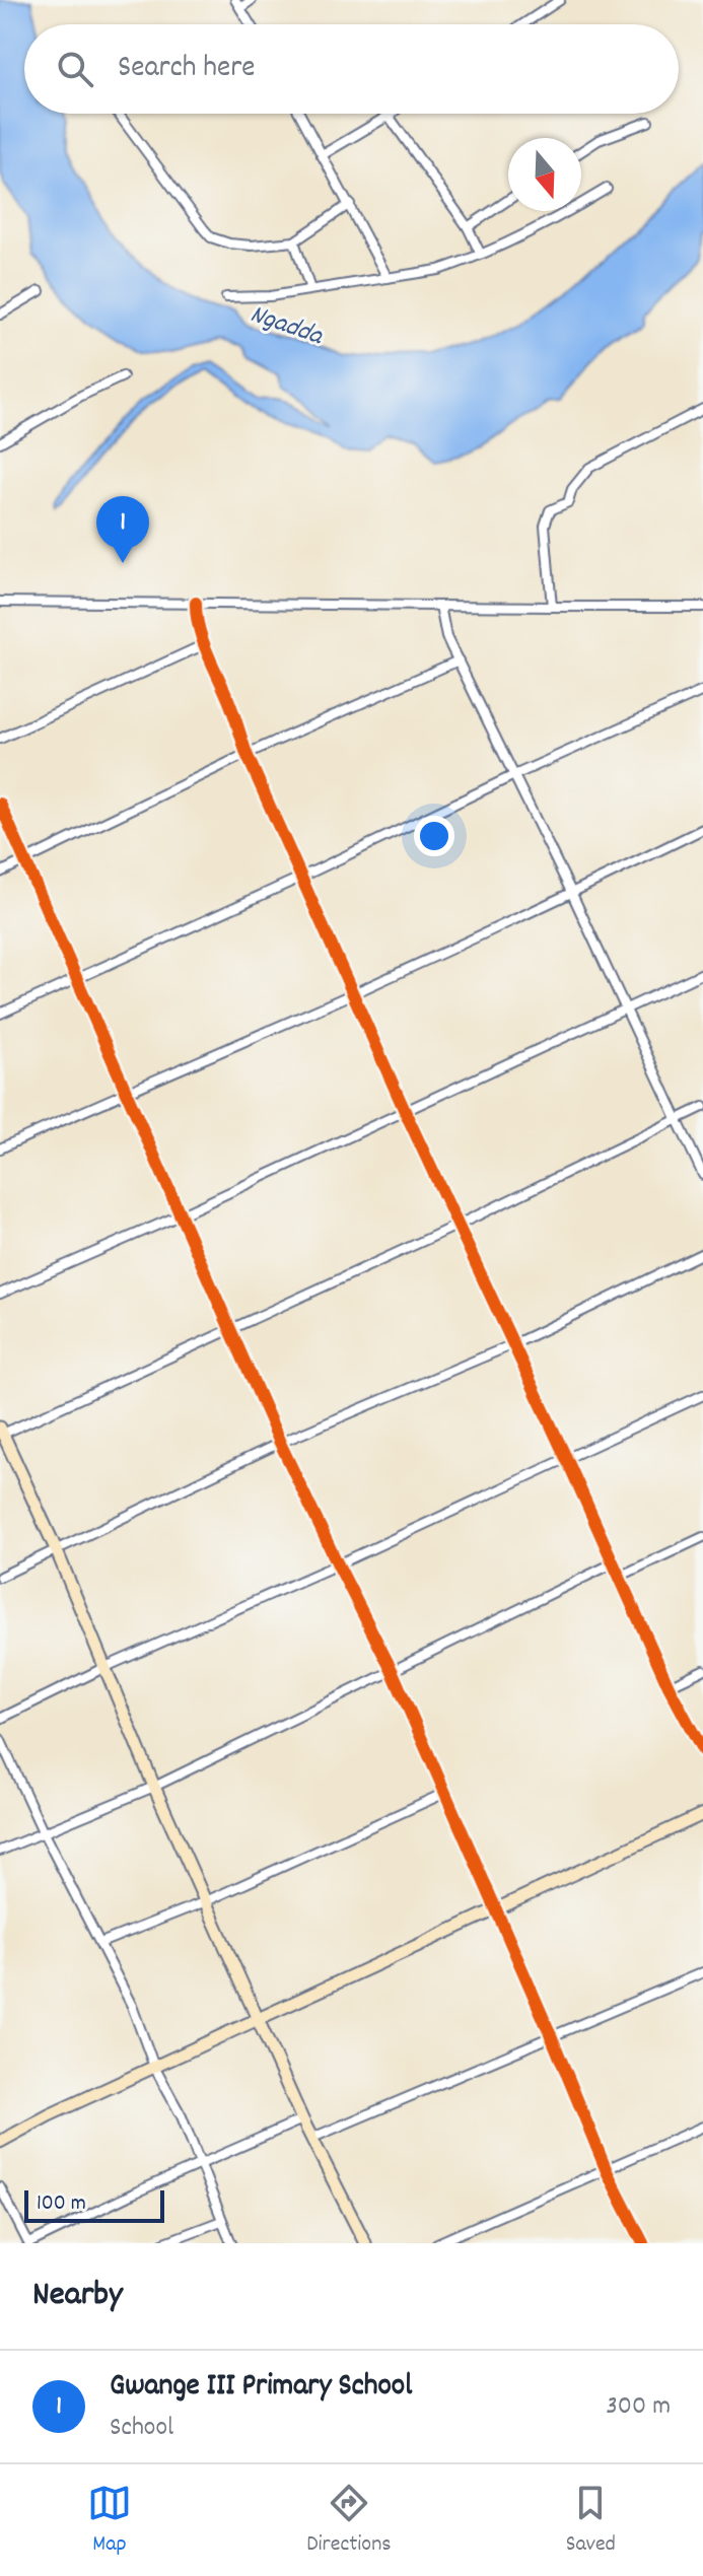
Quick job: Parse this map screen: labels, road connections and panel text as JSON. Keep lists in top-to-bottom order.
{
  "water": ["Ngadda"],
  "scale_bar": "100 m",
  "north": "bottom",
  "page": {
    "search": "Search here",
    "pins": "1",
    "scale": "100 m",
    "heading": "Nearby",
    "list": [
      {
        "mark": "1",
        "name": "Gwange III Primary School",
        "note": "School",
        "value": "300 m"
      }
    ],
    "nav": ["Map", "Directions", "Saved"]
  }
}
